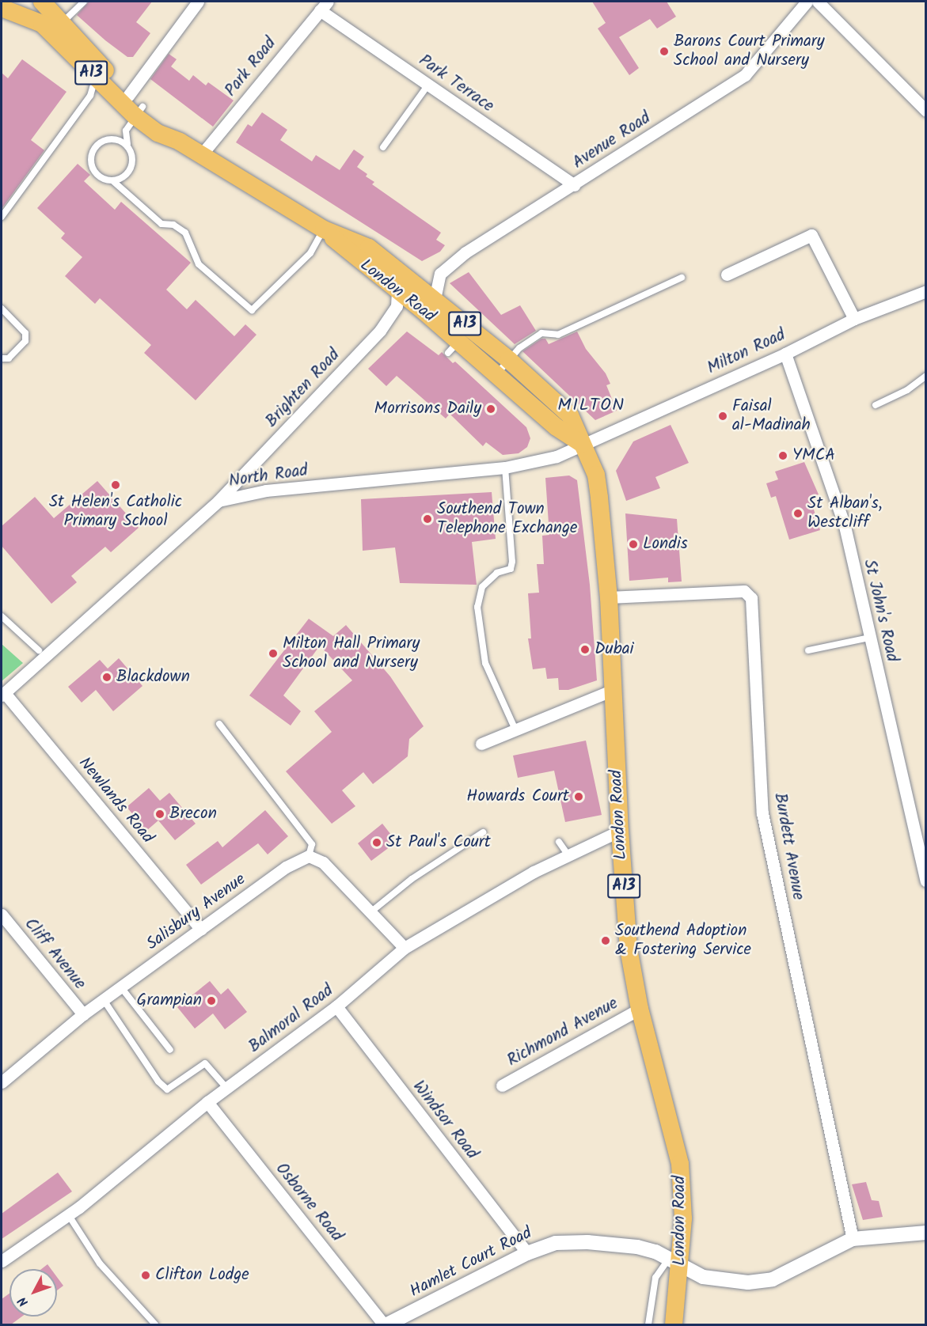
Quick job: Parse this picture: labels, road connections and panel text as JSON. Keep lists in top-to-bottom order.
{
  "streets": {
    "main road": ["A13", "London Road"],
    "street": [
      "Park Road",
      "Park Terrace",
      "Avenue Road",
      "Milton Road",
      "Brighten Road",
      "North Road",
      "St John's Road",
      "Newlands Road",
      "Burdett Avenue",
      "Salisbury Avenue",
      "Cliff Avenue",
      "Balmoral Road",
      "Richmond Avenue",
      "Windsor Road",
      "Osborne Road",
      "Hamlet Court Road"
    ]
  },
  "crossings": [
    ["Park Road", "Park Terrace"],
    ["Park Road", "London Road"],
    ["Park Terrace", "Avenue Road"],
    ["Avenue Road", "London Road"],
    ["London Road", "Milton Road"],
    ["London Road", "Brighten Road"],
    ["London Road", "North Road"],
    ["London Road", "Burdett Avenue"],
    ["London Road", "Balmoral Road"],
    ["London Road", "Richmond Avenue"],
    ["London Road", "Hamlet Court Road"],
    ["Milton Road", "North Road"],
    ["Milton Road", "St John's Road"],
    ["Brighten Road", "North Road"],
    ["North Road", "Newlands Road"],
    ["Newlands Road", "Salisbury Avenue"],
    ["Burdett Avenue", "Hamlet Court Road"],
    ["Salisbury Avenue", "Cliff Avenue"],
    ["Balmoral Road", "Windsor Road"],
    ["Balmoral Road", "Osborne Road"],
    ["Windsor Road", "Hamlet Court Road"],
    ["Osborne Road", "Hamlet Court Road"]
  ],
  "districts": ["MILTON"],
  "places": [
    "Barons Court Primary School and Nursery",
    "Morrisons Daily",
    "Faisal al-Madinah",
    "YMCA",
    "St Helen's Catholic Primary School",
    "St Alban's, Westcliff",
    "Southend Town Telephone Exchange",
    "Londis",
    "Dubai",
    "Milton Hall Primary School and Nursery",
    "Blackdown",
    "Howards Court",
    "Brecon",
    "St Paul's Court",
    "Southend Adoption & Fostering Service",
    "Grampian",
    "Clifton Lodge"
  ],
  "north": "bottom left"
}
